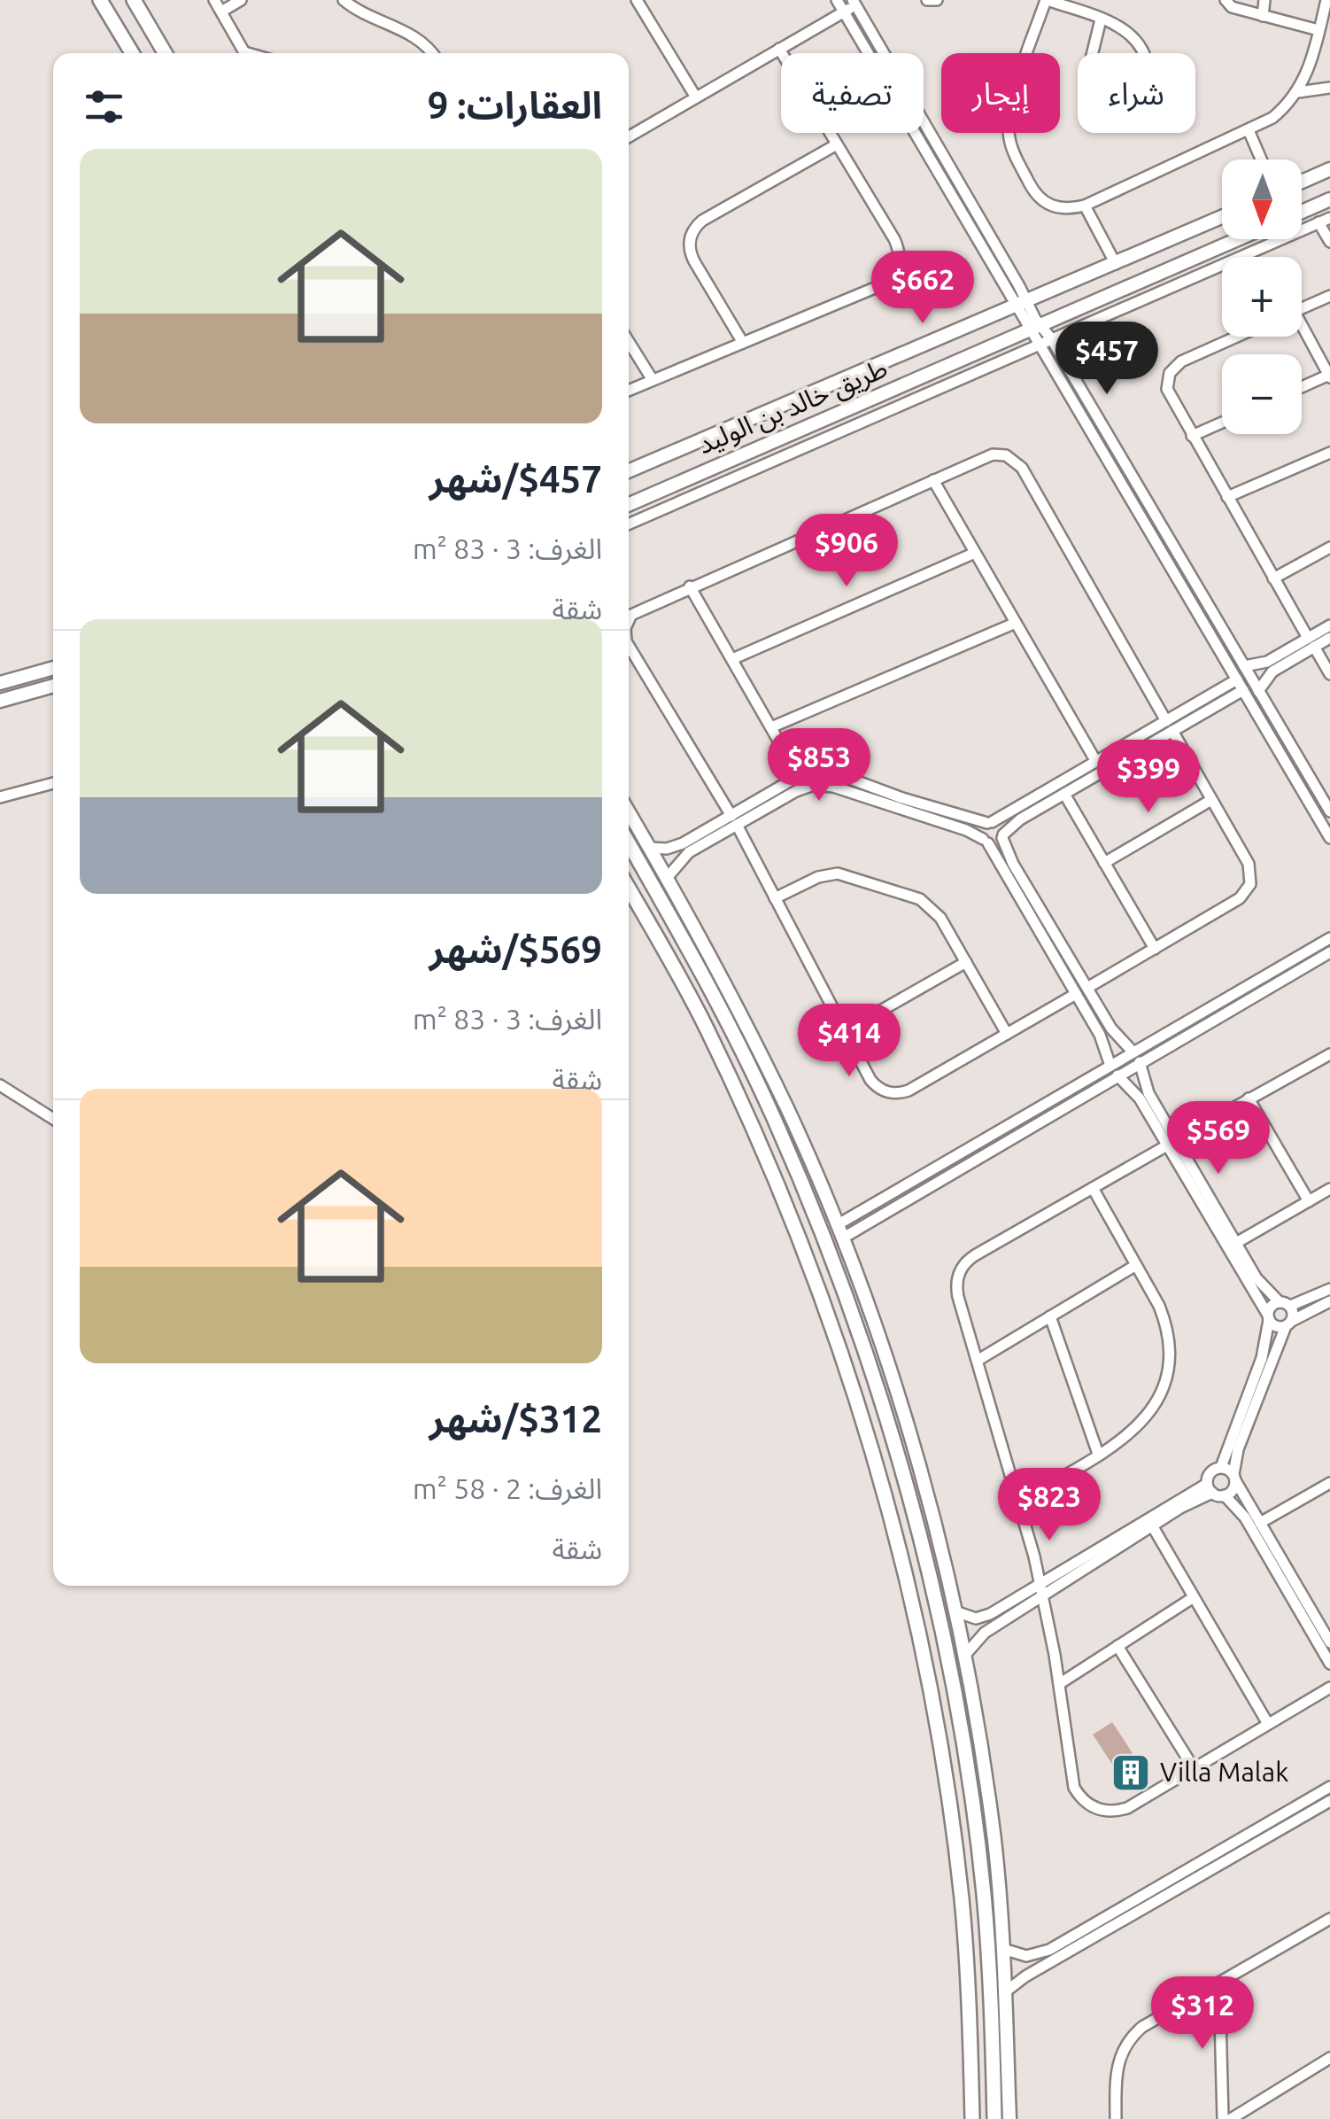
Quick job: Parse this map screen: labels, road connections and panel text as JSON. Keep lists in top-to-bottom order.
{
  "streets": {
    "street": ["طريق خالد بن الوليد"]
  },
  "places": {
    "building": ["Villa Malak"]
  },
  "north": "bottom",
  "page": {
    "chip": ["شراء", "إيجار", "تصفية"],
    "heading": "العقارات: 9",
    "map_buttons": ["+", "−"],
    "list": [
      {
        "name": "$457/شهر",
        "note": "الغرف: 3 · 83 m² · شقة"
      },
      {
        "name": "$569/شهر",
        "note": "الغرف: 3 · 83 m² · شقة"
      },
      {
        "name": "$312/شهر",
        "note": "الغرف: 2 · 58 m² · شقة"
      }
    ],
    "price": [
      "$662",
      "$457",
      "$906",
      "$853",
      "$399",
      "$414",
      "$569",
      "$823",
      "$312"
    ]
  }
}
